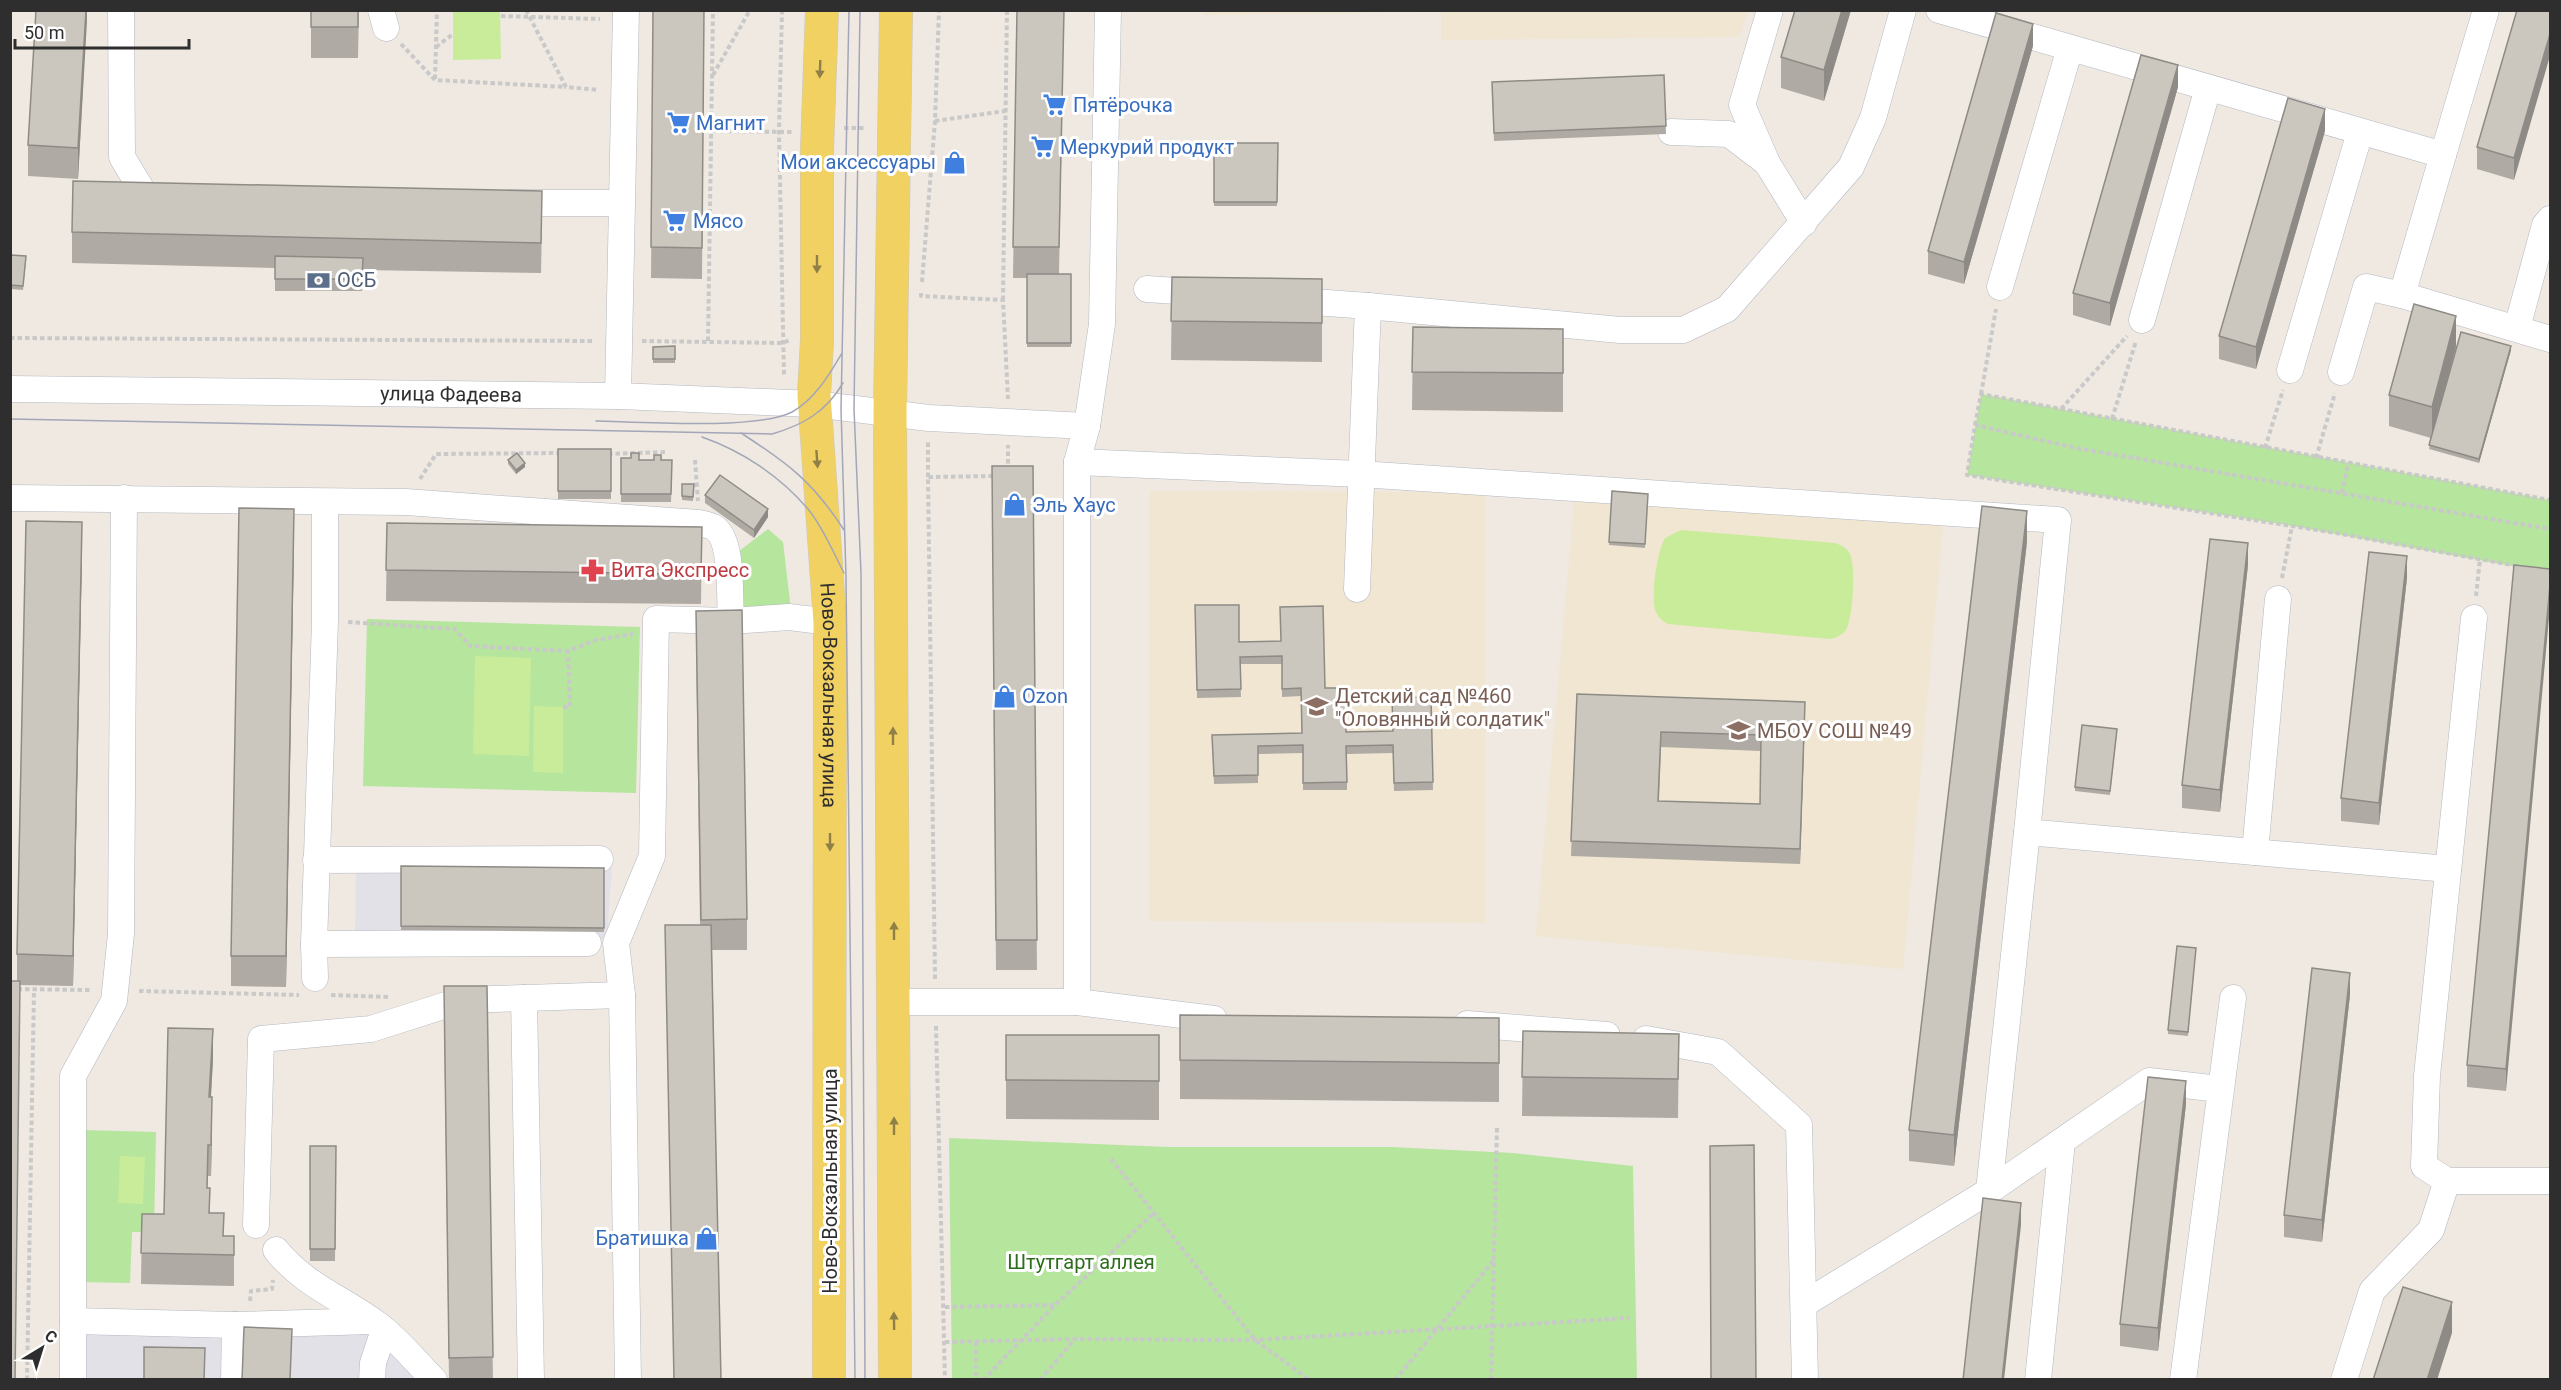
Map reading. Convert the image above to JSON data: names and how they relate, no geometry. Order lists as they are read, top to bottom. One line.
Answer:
{"streets":{"main road":["Ново-Вокзальная улица"],"street":["улица Фадеева"]},"crossings":[["улица Фадеева","Ново-Вокзальная улица"]],"parks":["Штутгарт аллея"],"places":{"supermarket":["Пятёрочка","Магнит","Меркурий продукт","Мясо"],"shop":["Мои аксессуары","Эль Хаус","Ozon","Братишка"],"bank":["ОСБ"],"pharmacy":["Вита Экспресс"],"school or university":["Детский сад №460 \"Оловянный солдатик\"","МБОУ СОШ №49"]},"scale_bar":"50 m","north":"top right"}
